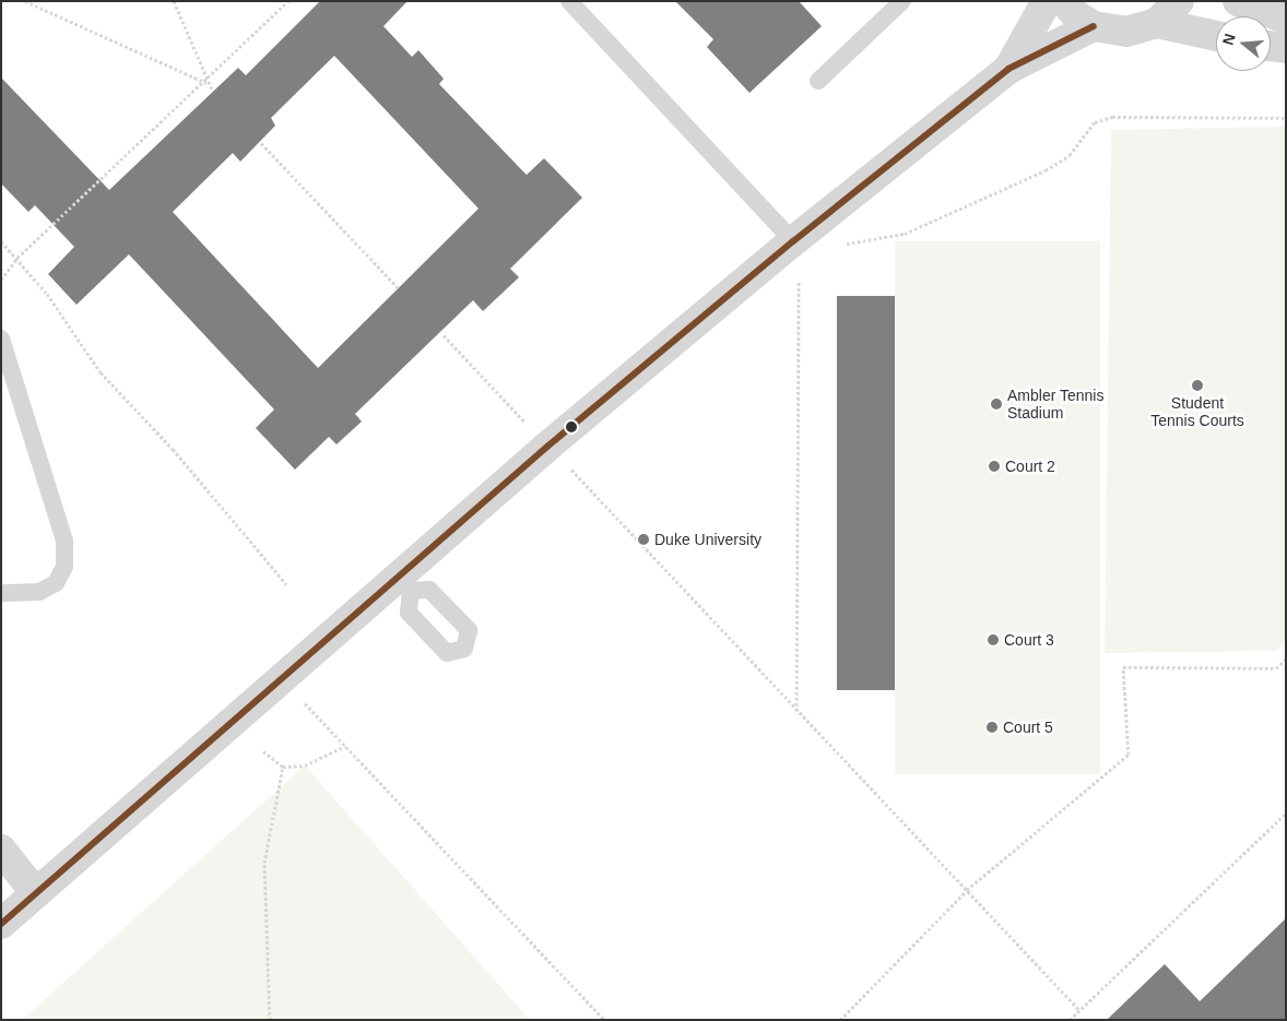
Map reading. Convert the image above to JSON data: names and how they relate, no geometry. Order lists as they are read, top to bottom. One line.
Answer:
{"places":["Student Tennis Courts","Ambler Tennis Stadium","Court 2","Duke University","Court 3","Court 5"],"north":"left"}
